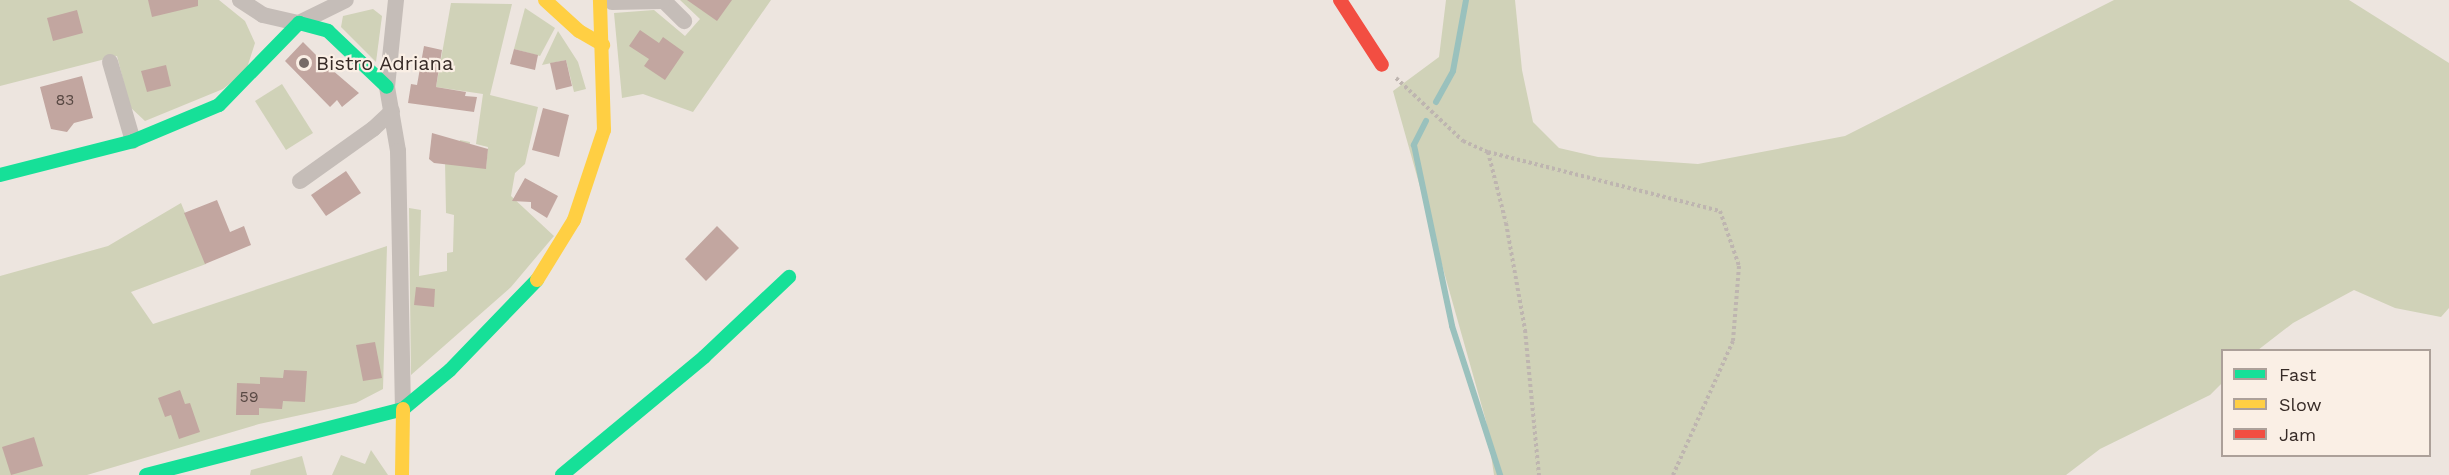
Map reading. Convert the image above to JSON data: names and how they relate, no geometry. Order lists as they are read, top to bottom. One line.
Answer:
{"places":["Bistro Adriana"],"house_numbers":["83","59"],"legend":["Fast","Slow","Jam"]}
